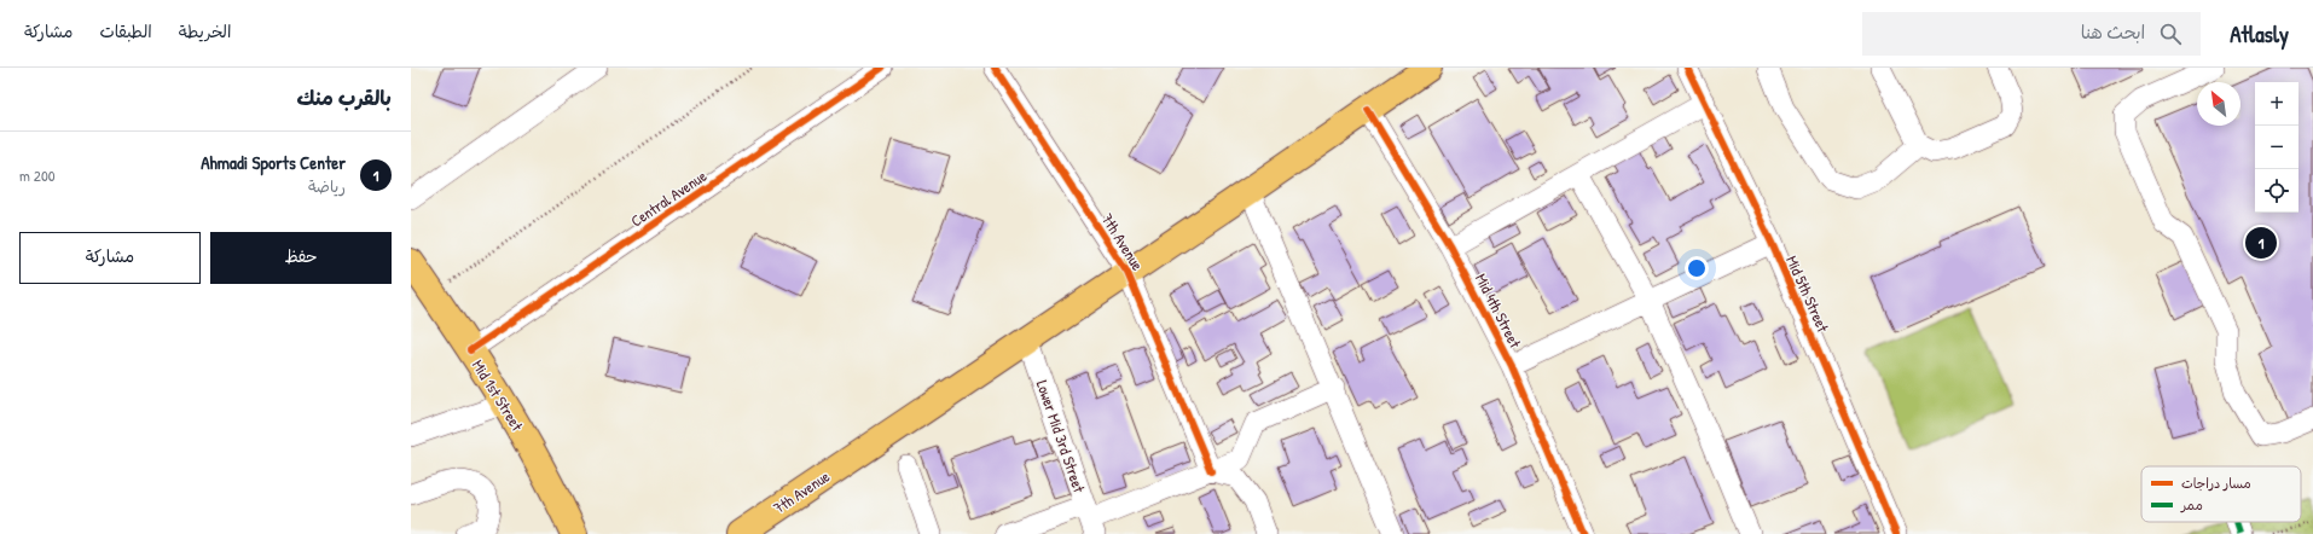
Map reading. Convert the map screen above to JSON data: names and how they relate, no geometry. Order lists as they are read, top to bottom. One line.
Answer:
{"streets":{"main road":["7th Avenue","Mid 1st Street"],"street":["Central Avenue","Mid 5th Street","Mid 4th Street","Lower Mid 3rd Street"]},"crossings":[["Central Avenue","Mid 1st Street"],["7th Avenue","Mid 4th Street"],["7th Avenue","Lower Mid 3rd Street"]],"legend":["مسار دراجات","ممر"],"north":"top left","page":{"header":"Atlasly","search":"ابحث هنا","nav":["الخريطة","الطبقات","مشاركة"],"heading":"بالقرب منك","map_buttons":["+","−"],"list":[{"mark":"1","name":"Ahmadi Sports Center","note":"رياضة","value":"200 m"}],"buttons":["حفظ","مشاركة"],"pins":"1"}}
